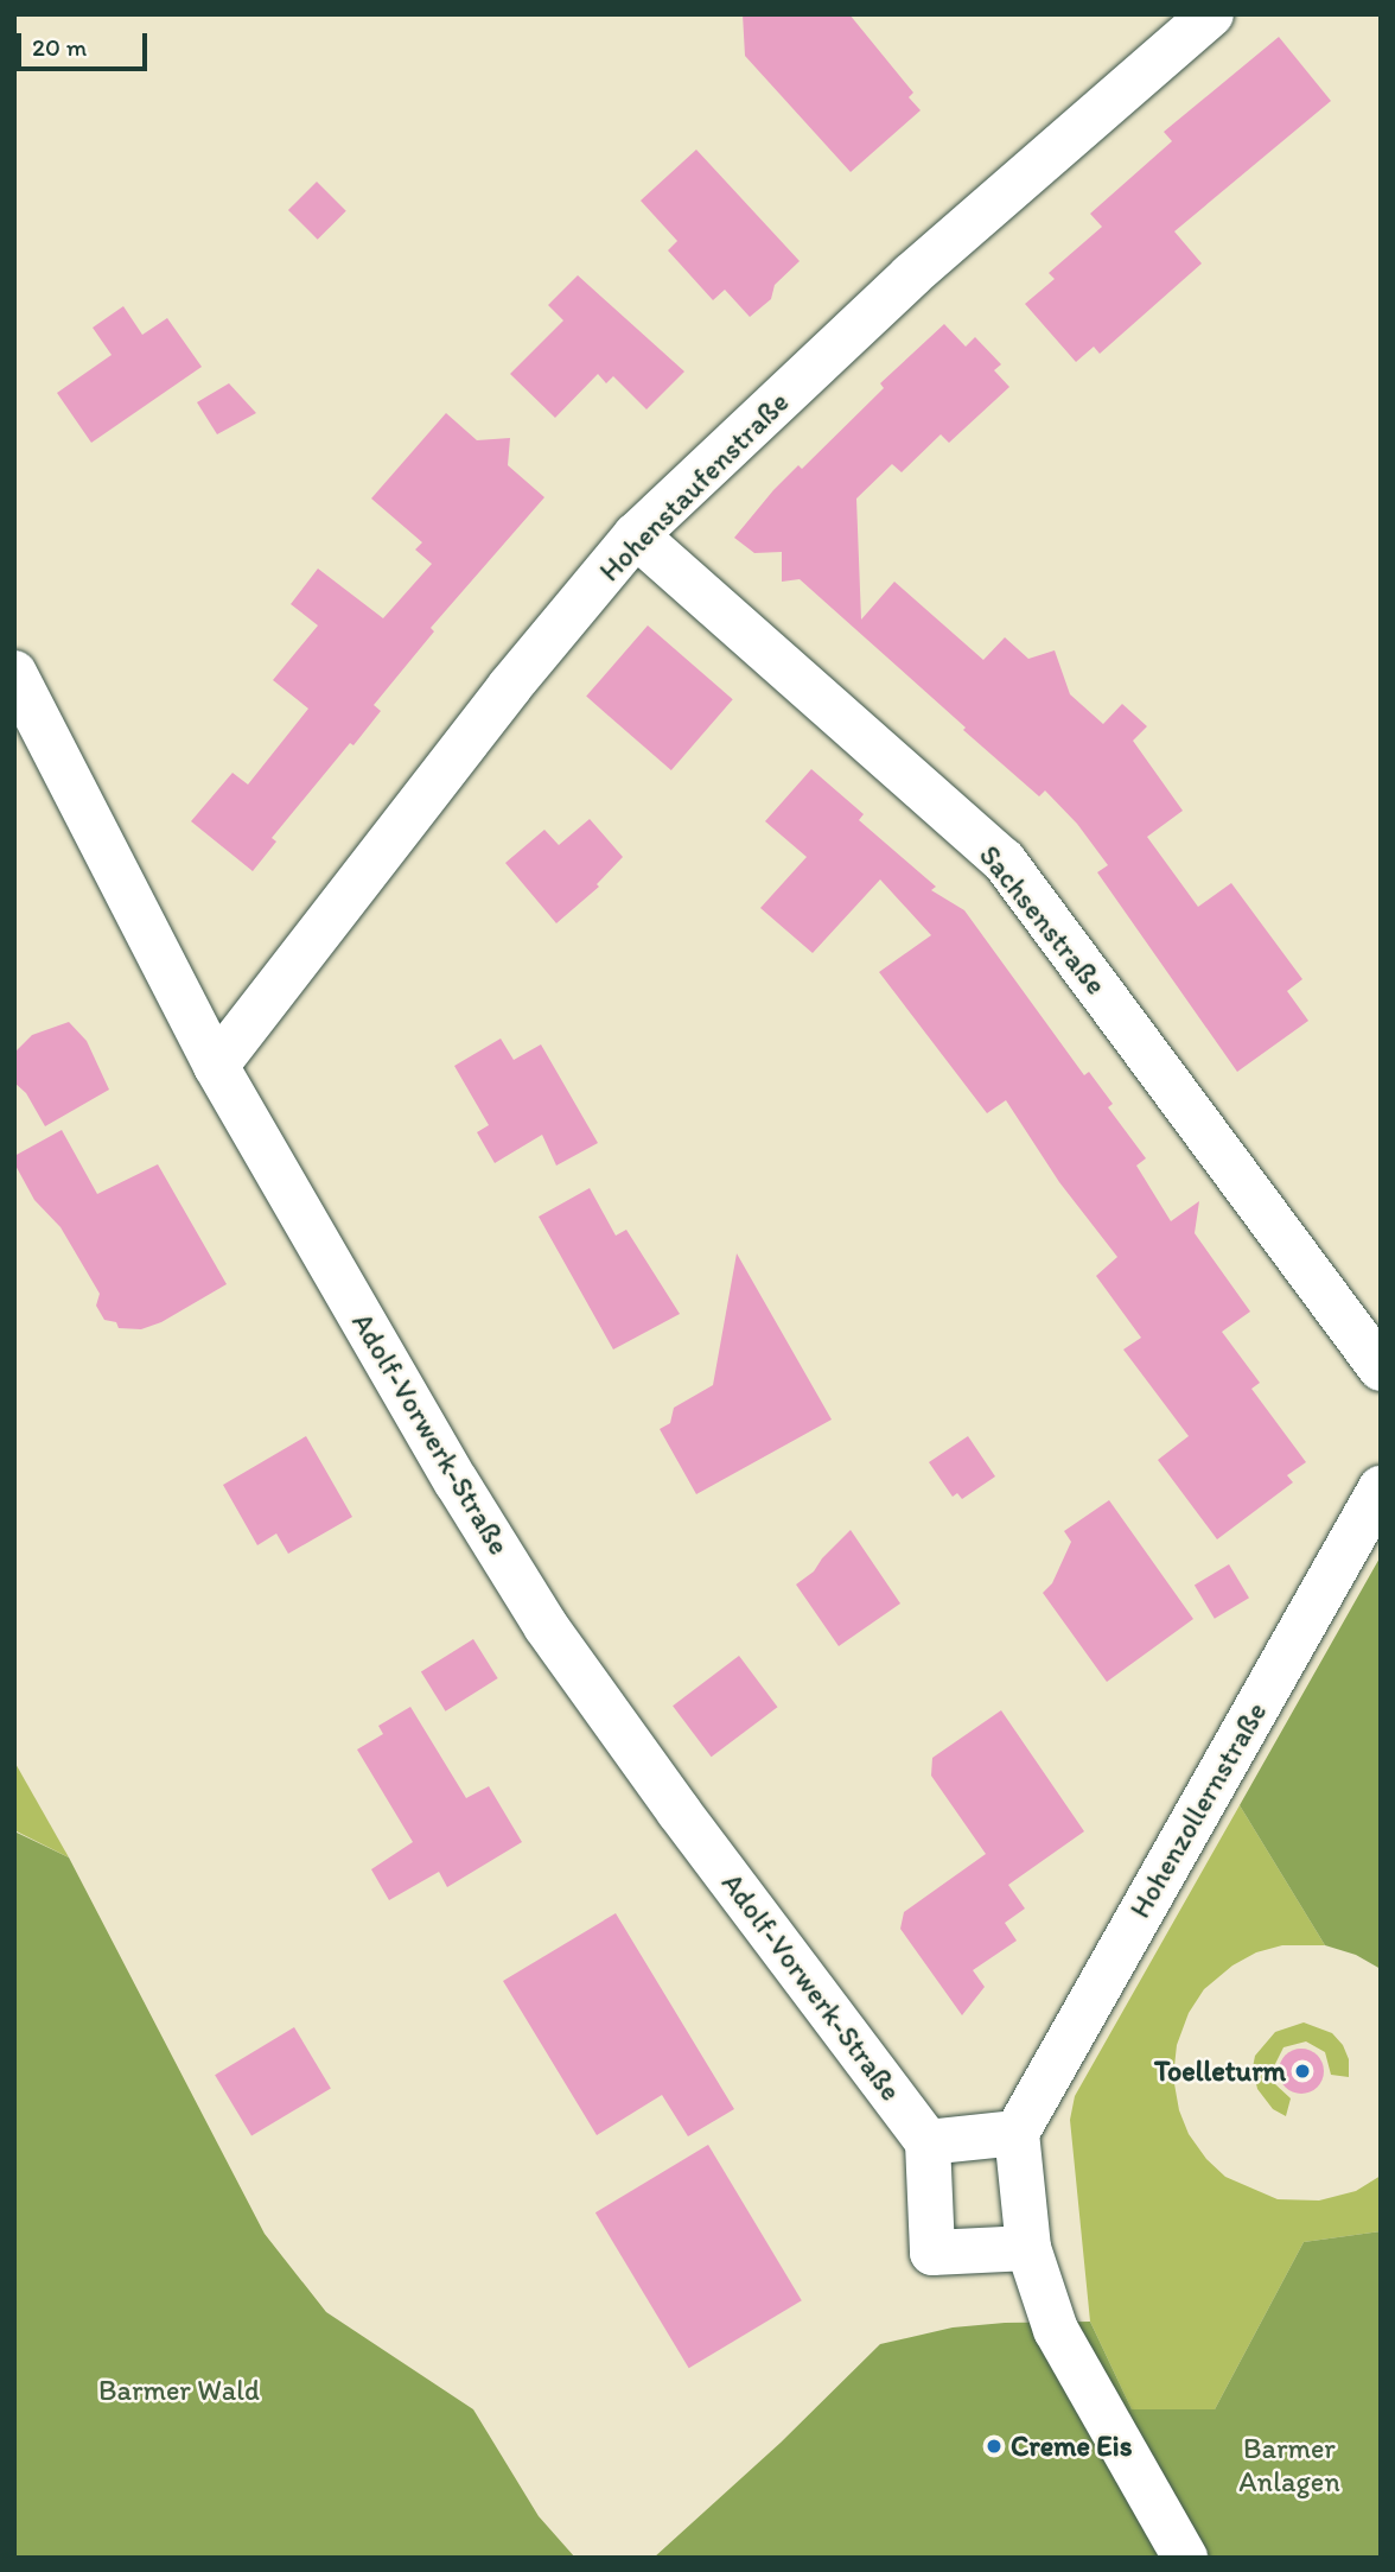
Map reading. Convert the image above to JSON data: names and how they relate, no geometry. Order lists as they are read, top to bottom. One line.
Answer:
{"streets":{"street":["Hohenstaufenstraße","Sachsenstraße","Adolf-Vorwerk-Straße","Hohenzollernstraße"]},"crossings":[["Hohenstaufenstraße","Sachsenstraße"],["Hohenstaufenstraße","Adolf-Vorwerk-Straße"]],"parks":["Barmer Wald","Barmer Anlagen"],"places":["Toelleturm","Creme Eis"],"scale_bar":"20 m"}
